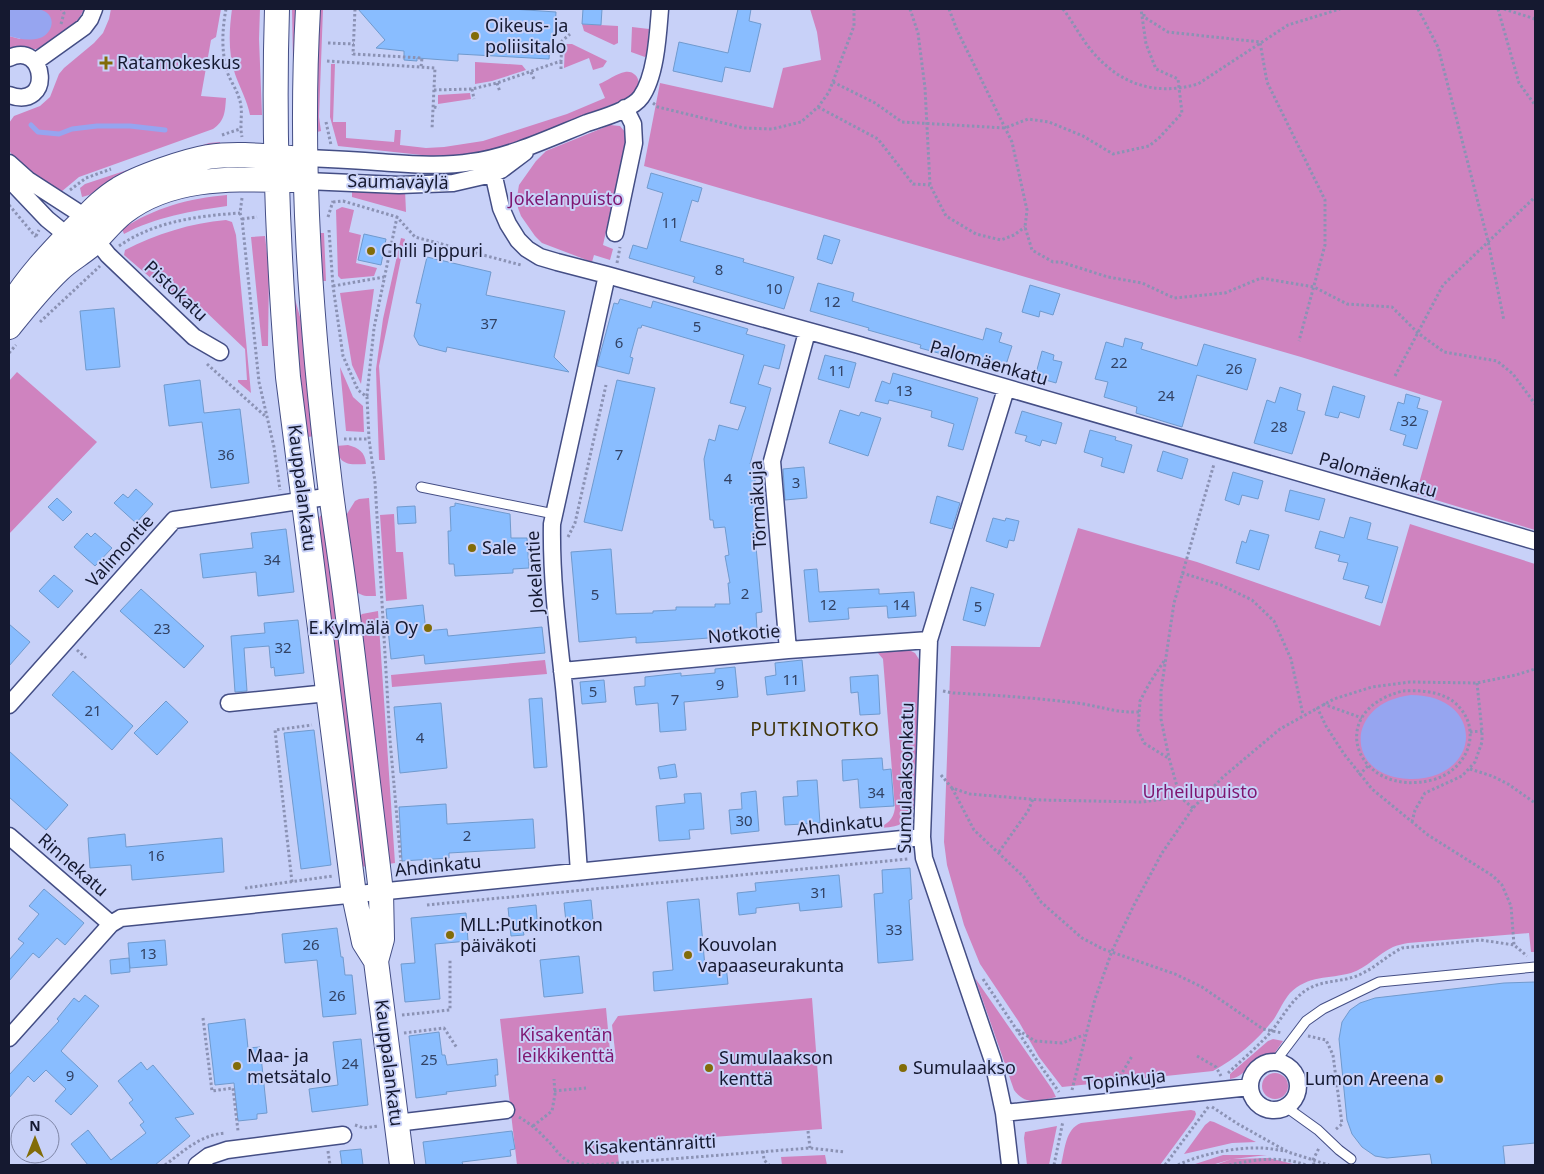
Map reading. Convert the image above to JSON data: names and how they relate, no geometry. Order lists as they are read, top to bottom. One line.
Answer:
{"streets":{"main road":["Saumaväylä","Kauppalankatu"],"street":["Pistokatu","Palomäenkatu","Törmäkuja","Valimontie","Jokelantie","Notkotie","Sumulaaksonkatu","Ahdinkatu","Rinnekatu","Topinkuja"],"path":["Kisakentänraitti"]},"crossings":[["Saumaväylä","Pistokatu"],["Saumaväylä","Palomäenkatu"],["Saumaväylä","Kauppalankatu"],["Palomäenkatu","Törmäkuja"],["Palomäenkatu","Jokelantie"],["Palomäenkatu","Sumulaaksonkatu"],["Kauppalankatu","Valimontie"],["Kauppalankatu","Ahdinkatu"],["Törmäkuja","Notkotie"],["Jokelantie","Notkotie"],["Jokelantie","Ahdinkatu"],["Notkotie","Sumulaaksonkatu"],["Sumulaaksonkatu","Ahdinkatu"],["Sumulaaksonkatu","Topinkuja"],["Ahdinkatu","Rinnekatu"]],"districts":["PUTKINOTKO"],"parks":["Jokelanpuisto","Urheilupuisto","Kisakentän leikkikenttä"],"places":{"other":["Oikeus- ja poliisitalo","Chili Pippuri","Sale","E.Kylmälä Oy","MLL:Putkinotkon päiväkoti","Kouvolan vapaaseurakunta","Maa- ja metsätalo","Sumulaakson kenttä","Sumulaakso","Lumon Areena"],"health":["Ratamokeskus"]},"house_numbers":["11","8","10","12","37","5","6","22","26","11","13","24","32","28","36","7","4","3","34","2","5","12","14","5","23","32","11","9","5","7","21","4","34","30","2","16","31","33","26","13","26","25","24","9"],"north":"top"}
